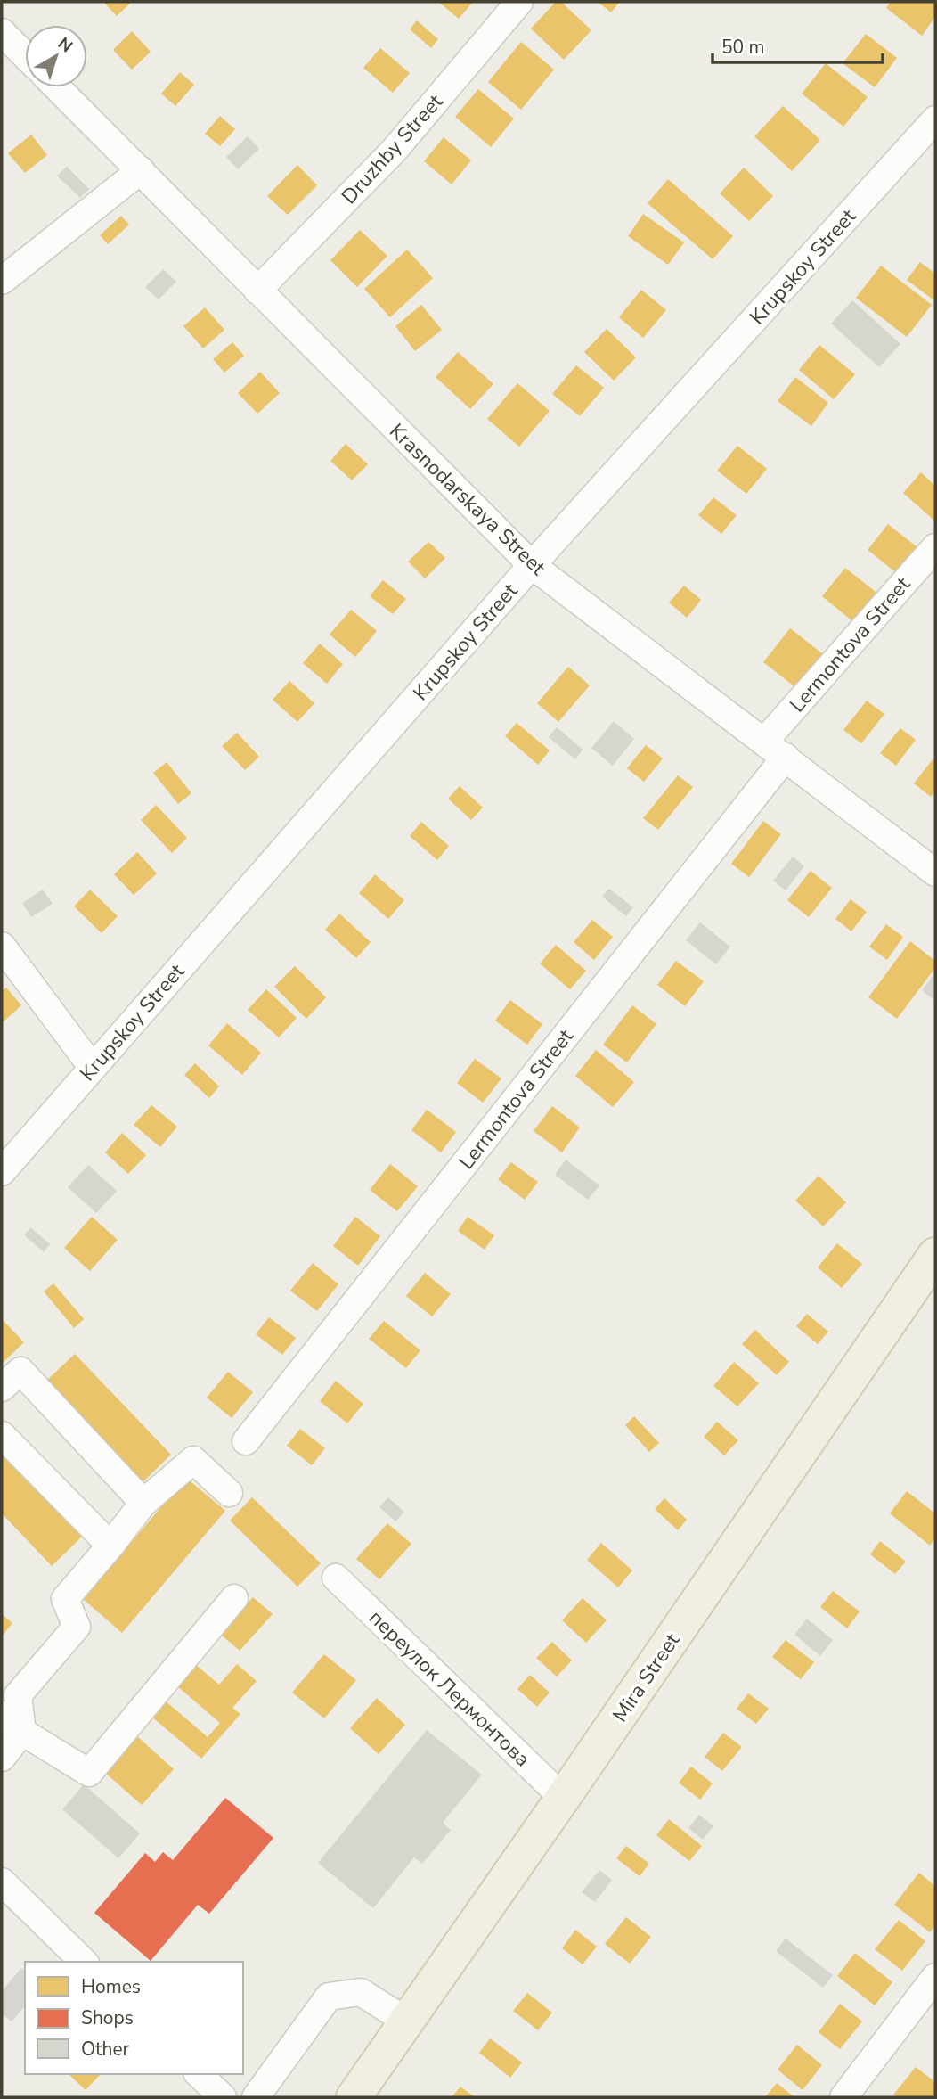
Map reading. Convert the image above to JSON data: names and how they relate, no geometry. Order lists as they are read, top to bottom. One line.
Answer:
{"streets":{"main road":["Mira Street"],"street":["Druzhby Street","Krupskoy Street","Krasnodarskaya Street","Lermontova Street","переулок Лермонтова"]},"crossings":[["Druzhby Street","Krasnodarskaya Street"],["Krupskoy Street","Krasnodarskaya Street"],["Krasnodarskaya Street","Lermontova Street"],["Mira Street","переулок Лермонтова"]],"legend":["Homes","Shops","Other"],"scale_bar":"50 m","north":"top right"}
